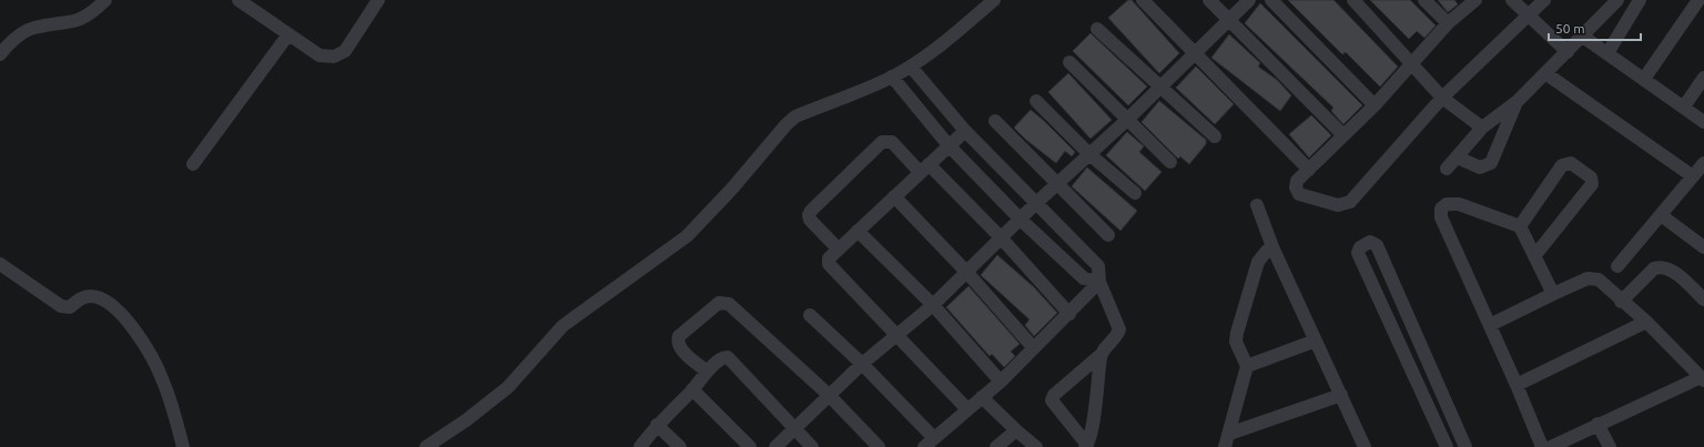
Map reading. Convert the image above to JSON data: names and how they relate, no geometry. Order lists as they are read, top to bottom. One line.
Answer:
{"scale_bar":"50 m"}
